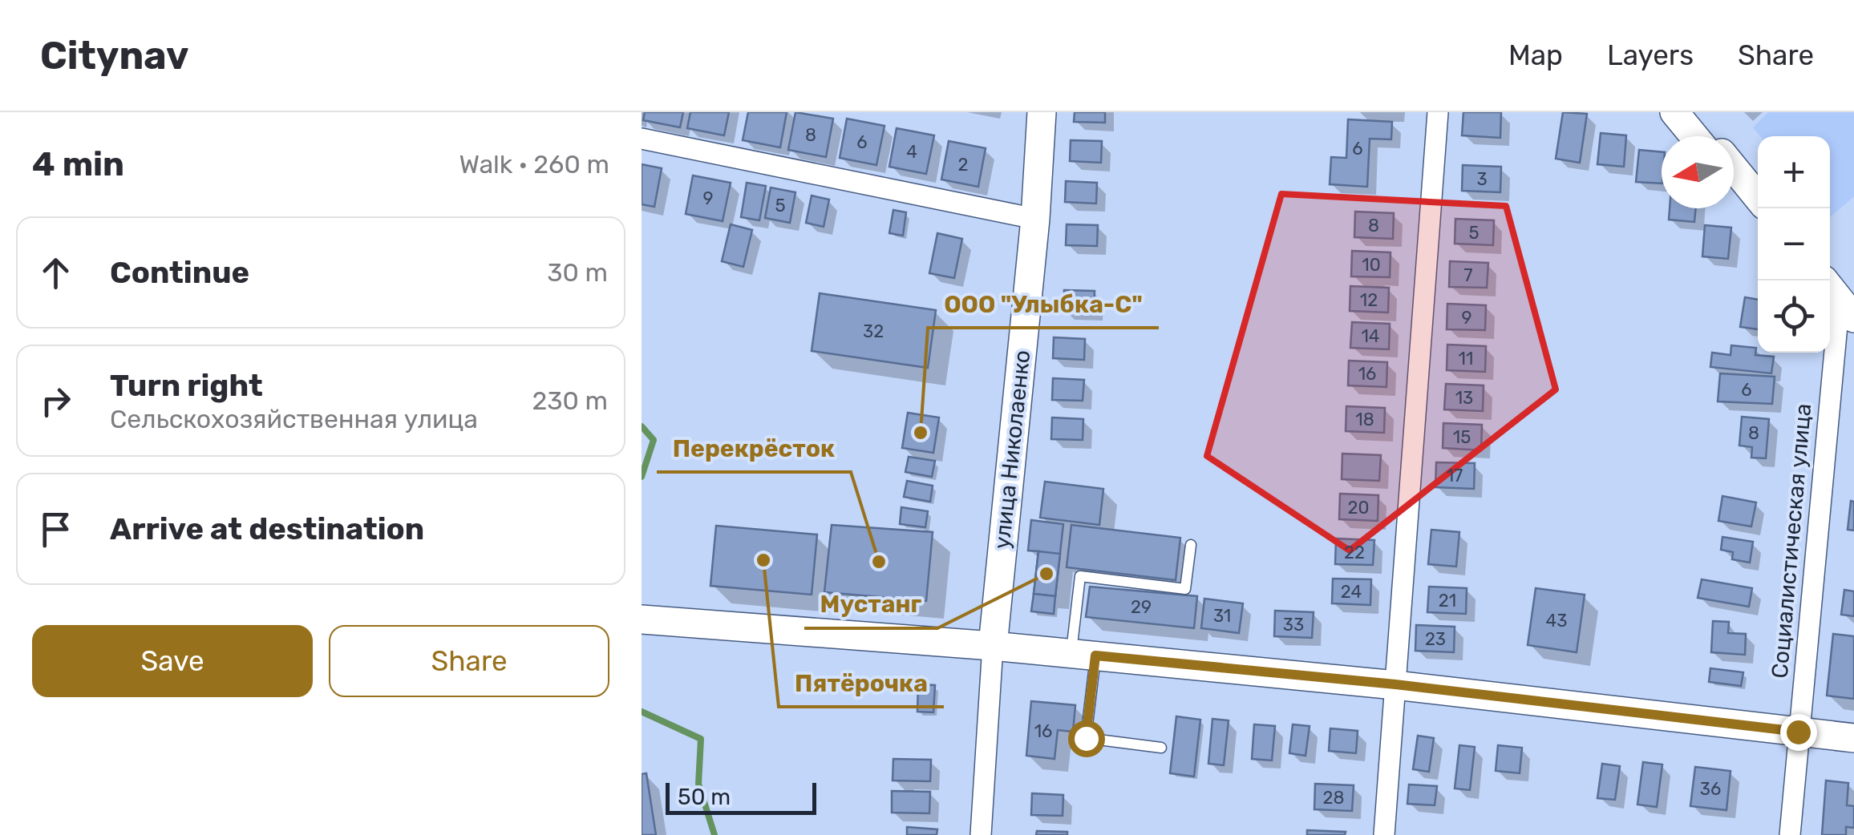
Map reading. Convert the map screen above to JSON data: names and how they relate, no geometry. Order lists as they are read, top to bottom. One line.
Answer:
{"streets":{"main road":["улица Николаенко"],"street":["Социалистическая улица"]},"places":["ООО \"Улыбка-С\"","Пятёрочка","Перекрёсток","Мустанг"],"house_numbers":["8","6","6","4","2","3","9","5","8","5","10","7","12","9","32","14","11","16","6","13","18","8","15","17","20","22","24","21","29","31","43","33","23","16","36","28"],"scale_bar":"50 m","north":"left","page":{"header":"Citynav","nav":["Map","Layers","Share"],"heading":["4 min","Walk · 260 m"],"map_buttons":["+","−"],"list":[["Continue","30 m"],["Turn right","Сельскохозяйственная улица","230 m"],"Arrive at destination"],"buttons":["Save","Share"],"scale":"50 m"}}
